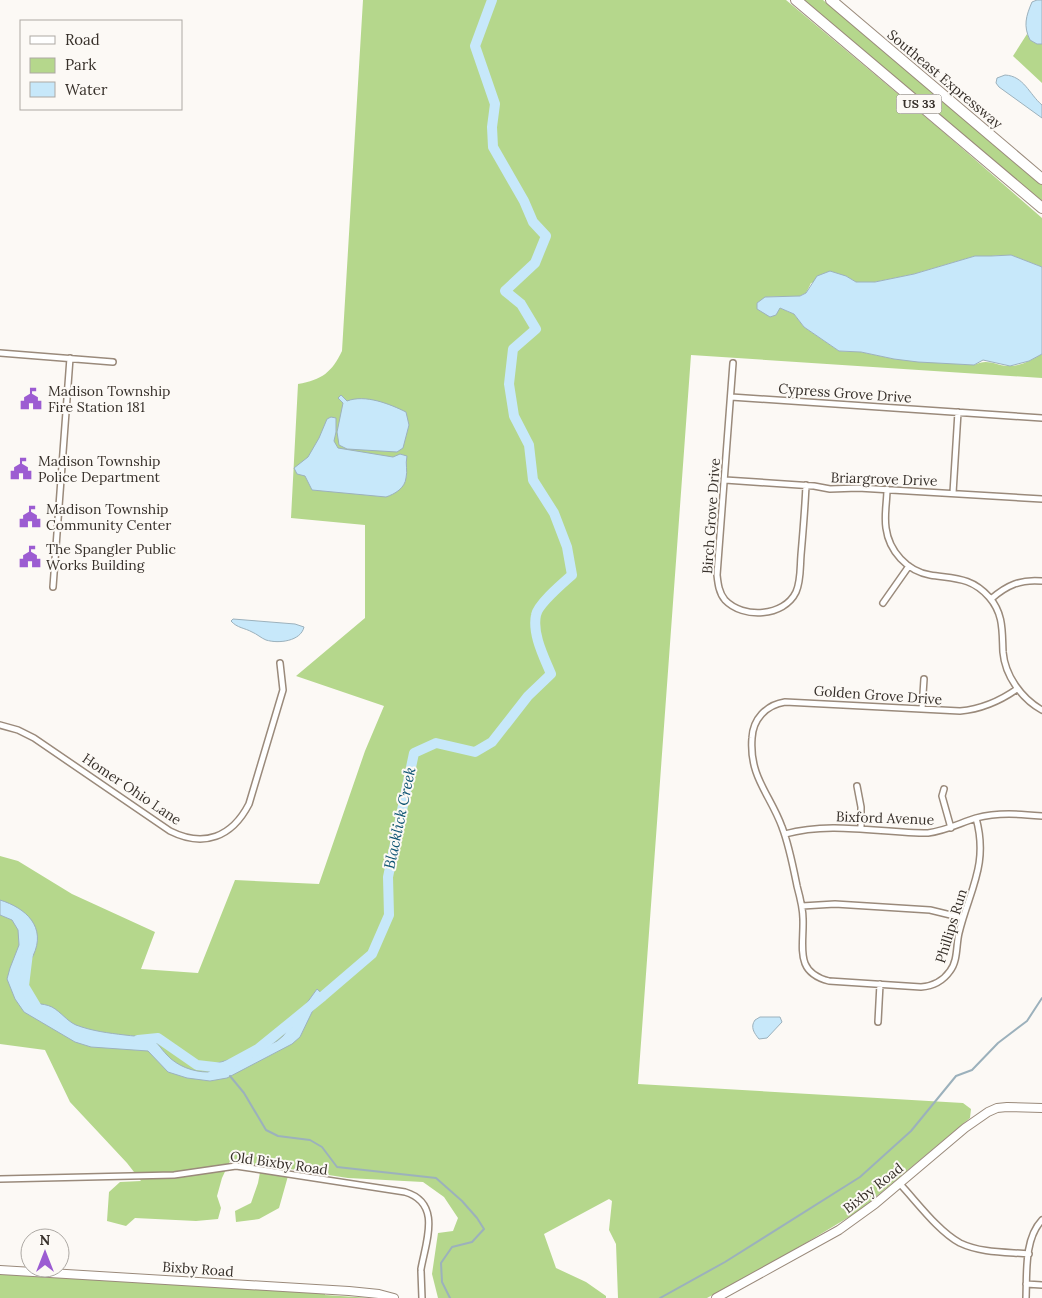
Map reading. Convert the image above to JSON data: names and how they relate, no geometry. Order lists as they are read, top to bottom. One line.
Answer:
{"streets":{"highway":["Southeast Expressway","US 33"],"street":["Cypress Grove Drive","Briargrove Drive","Birch Grove Drive","Golden Grove Drive","Homer Ohio Lane","Bixford Avenue","Phillips Run","Old Bixby Road","Bixby Road"]},"crossings":[["Cypress Grove Drive","Birch Grove Drive"],["Briargrove Drive","Birch Grove Drive"],["Golden Grove Drive","Bixford Avenue"],["Bixford Avenue","Phillips Run"]],"water":["Blacklick Creek"],"places":{"public building":["Madison Township Fire Station 181","Madison Township Police Department","Madison Township Community Center","The Spangler Public Works Building"]},"legend":["Road","Park","Water"],"north":"top"}
